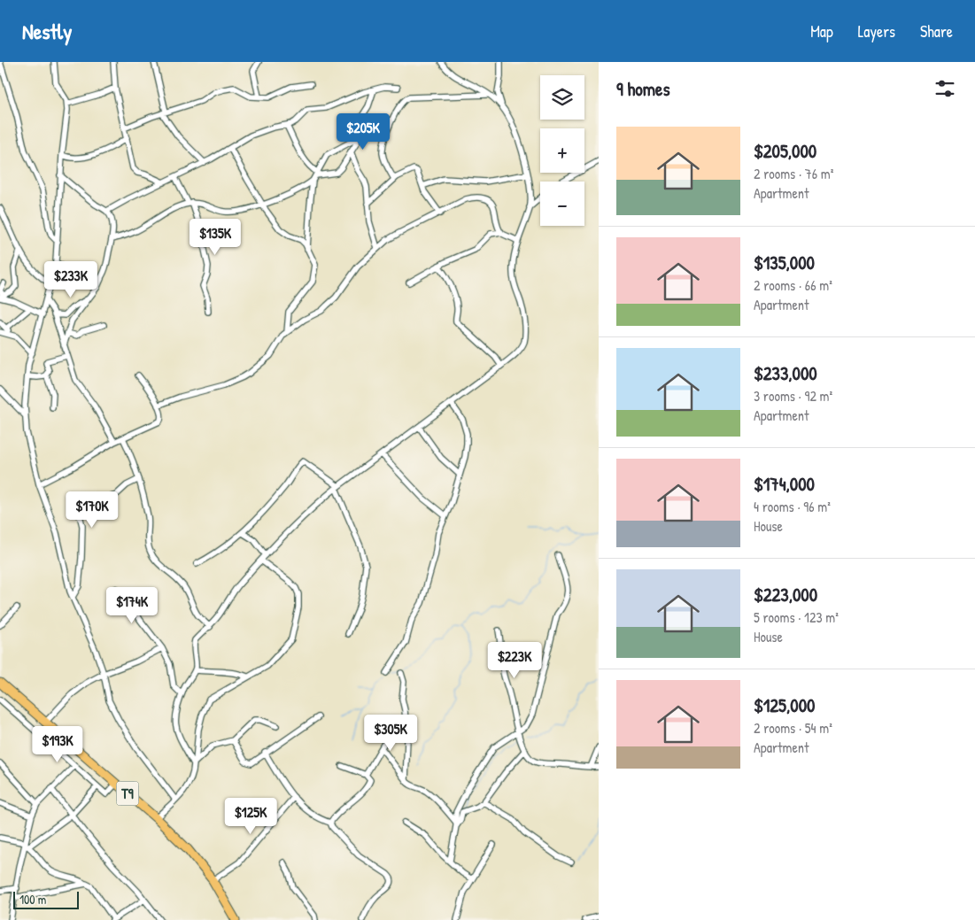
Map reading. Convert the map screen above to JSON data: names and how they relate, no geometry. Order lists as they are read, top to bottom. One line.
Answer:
{"streets":{"highway":["T9"]},"scale_bar":"100 m","page":{"header":"Nestly","nav":["Map","Layers","Share"],"heading":"9 homes","map_buttons":["+","−"],"price":["$205K","$135K","$233K","$170K","$174K","$223K","$305K","$193K","$125K"],"list":[{"name":"$205,000","note":"2 rooms · 76 m² · Apartment"},{"name":"$135,000","note":"2 rooms · 66 m² · Apartment"},{"name":"$233,000","note":"3 rooms · 92 m² · Apartment"},{"name":"$174,000","note":"4 rooms · 96 m² · House"},{"name":"$223,000","note":"5 rooms · 123 m² · House"},{"name":"$125,000","note":"2 rooms · 54 m² · Apartment"}],"scale":"100 m"}}
